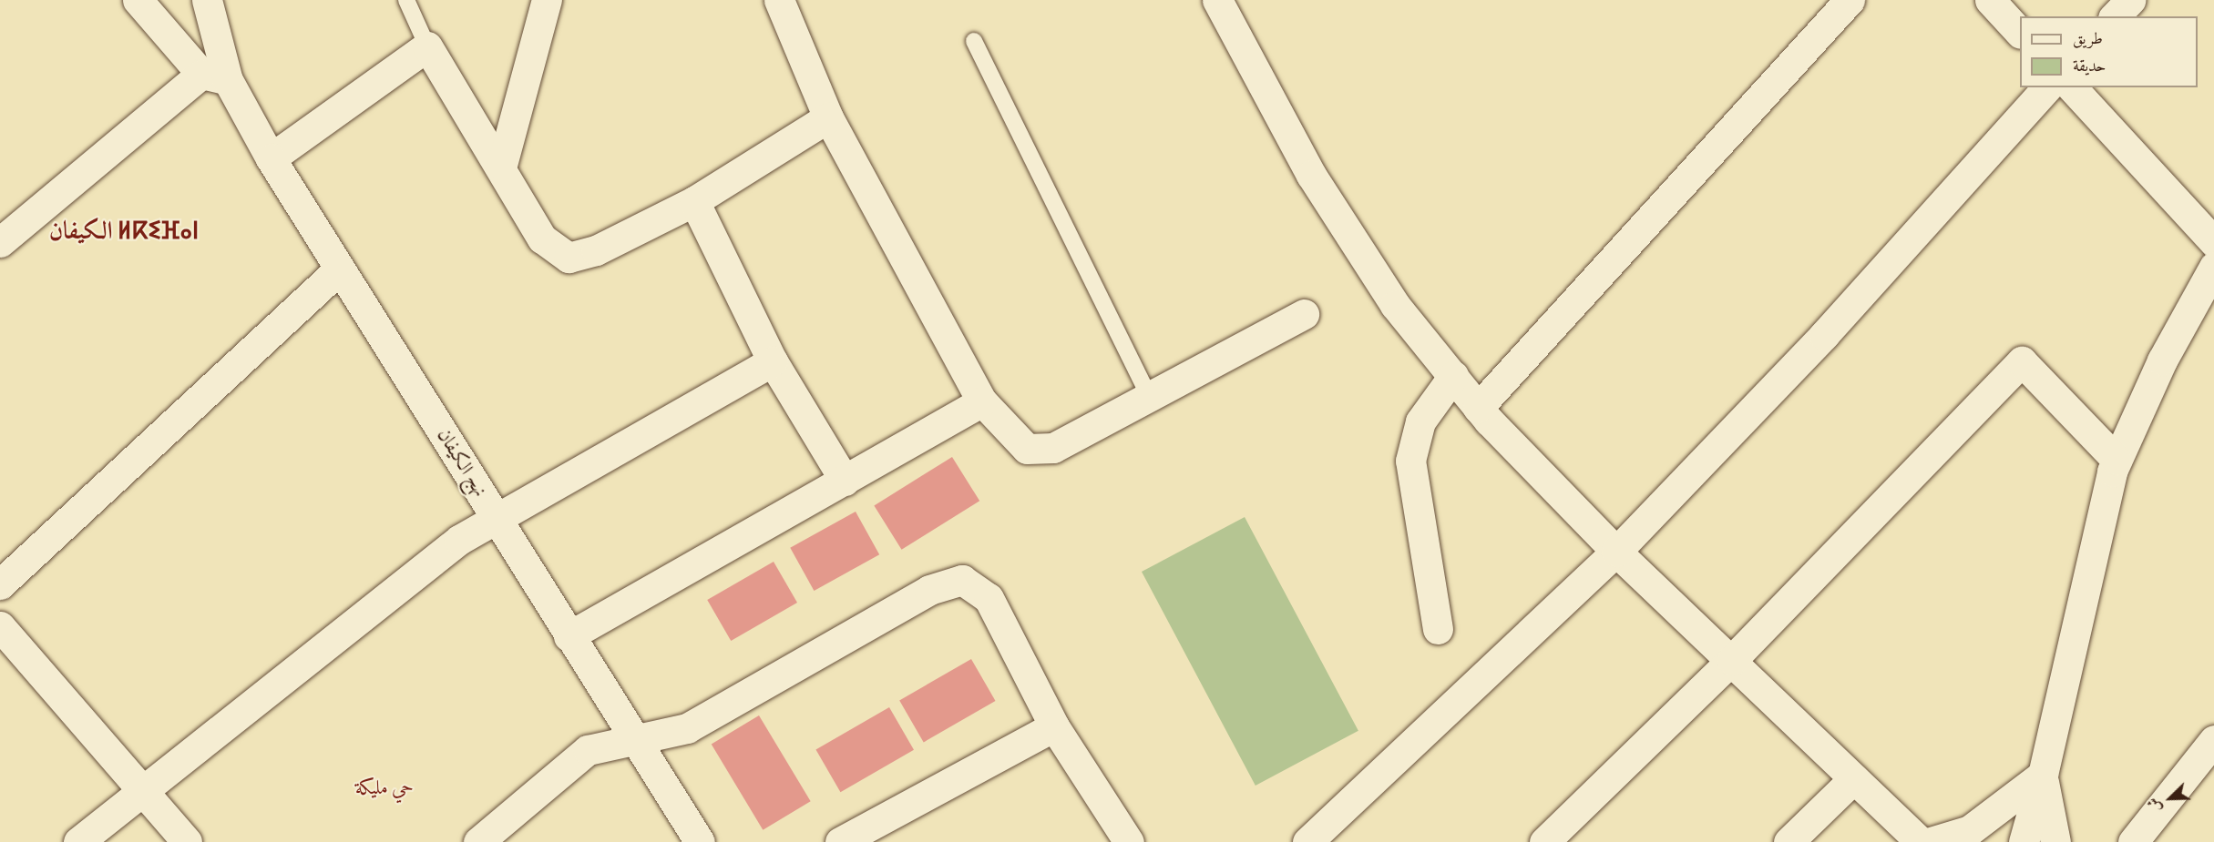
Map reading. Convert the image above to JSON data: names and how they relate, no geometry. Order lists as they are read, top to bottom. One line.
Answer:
{"streets":{"street":["نهج الكيفان"]},"districts":["الكيفان ⵍⴽⵉⴼⴰⵏ","حي مليكة"],"legend":["طريق","حديقة"],"north":"bottom left"}
